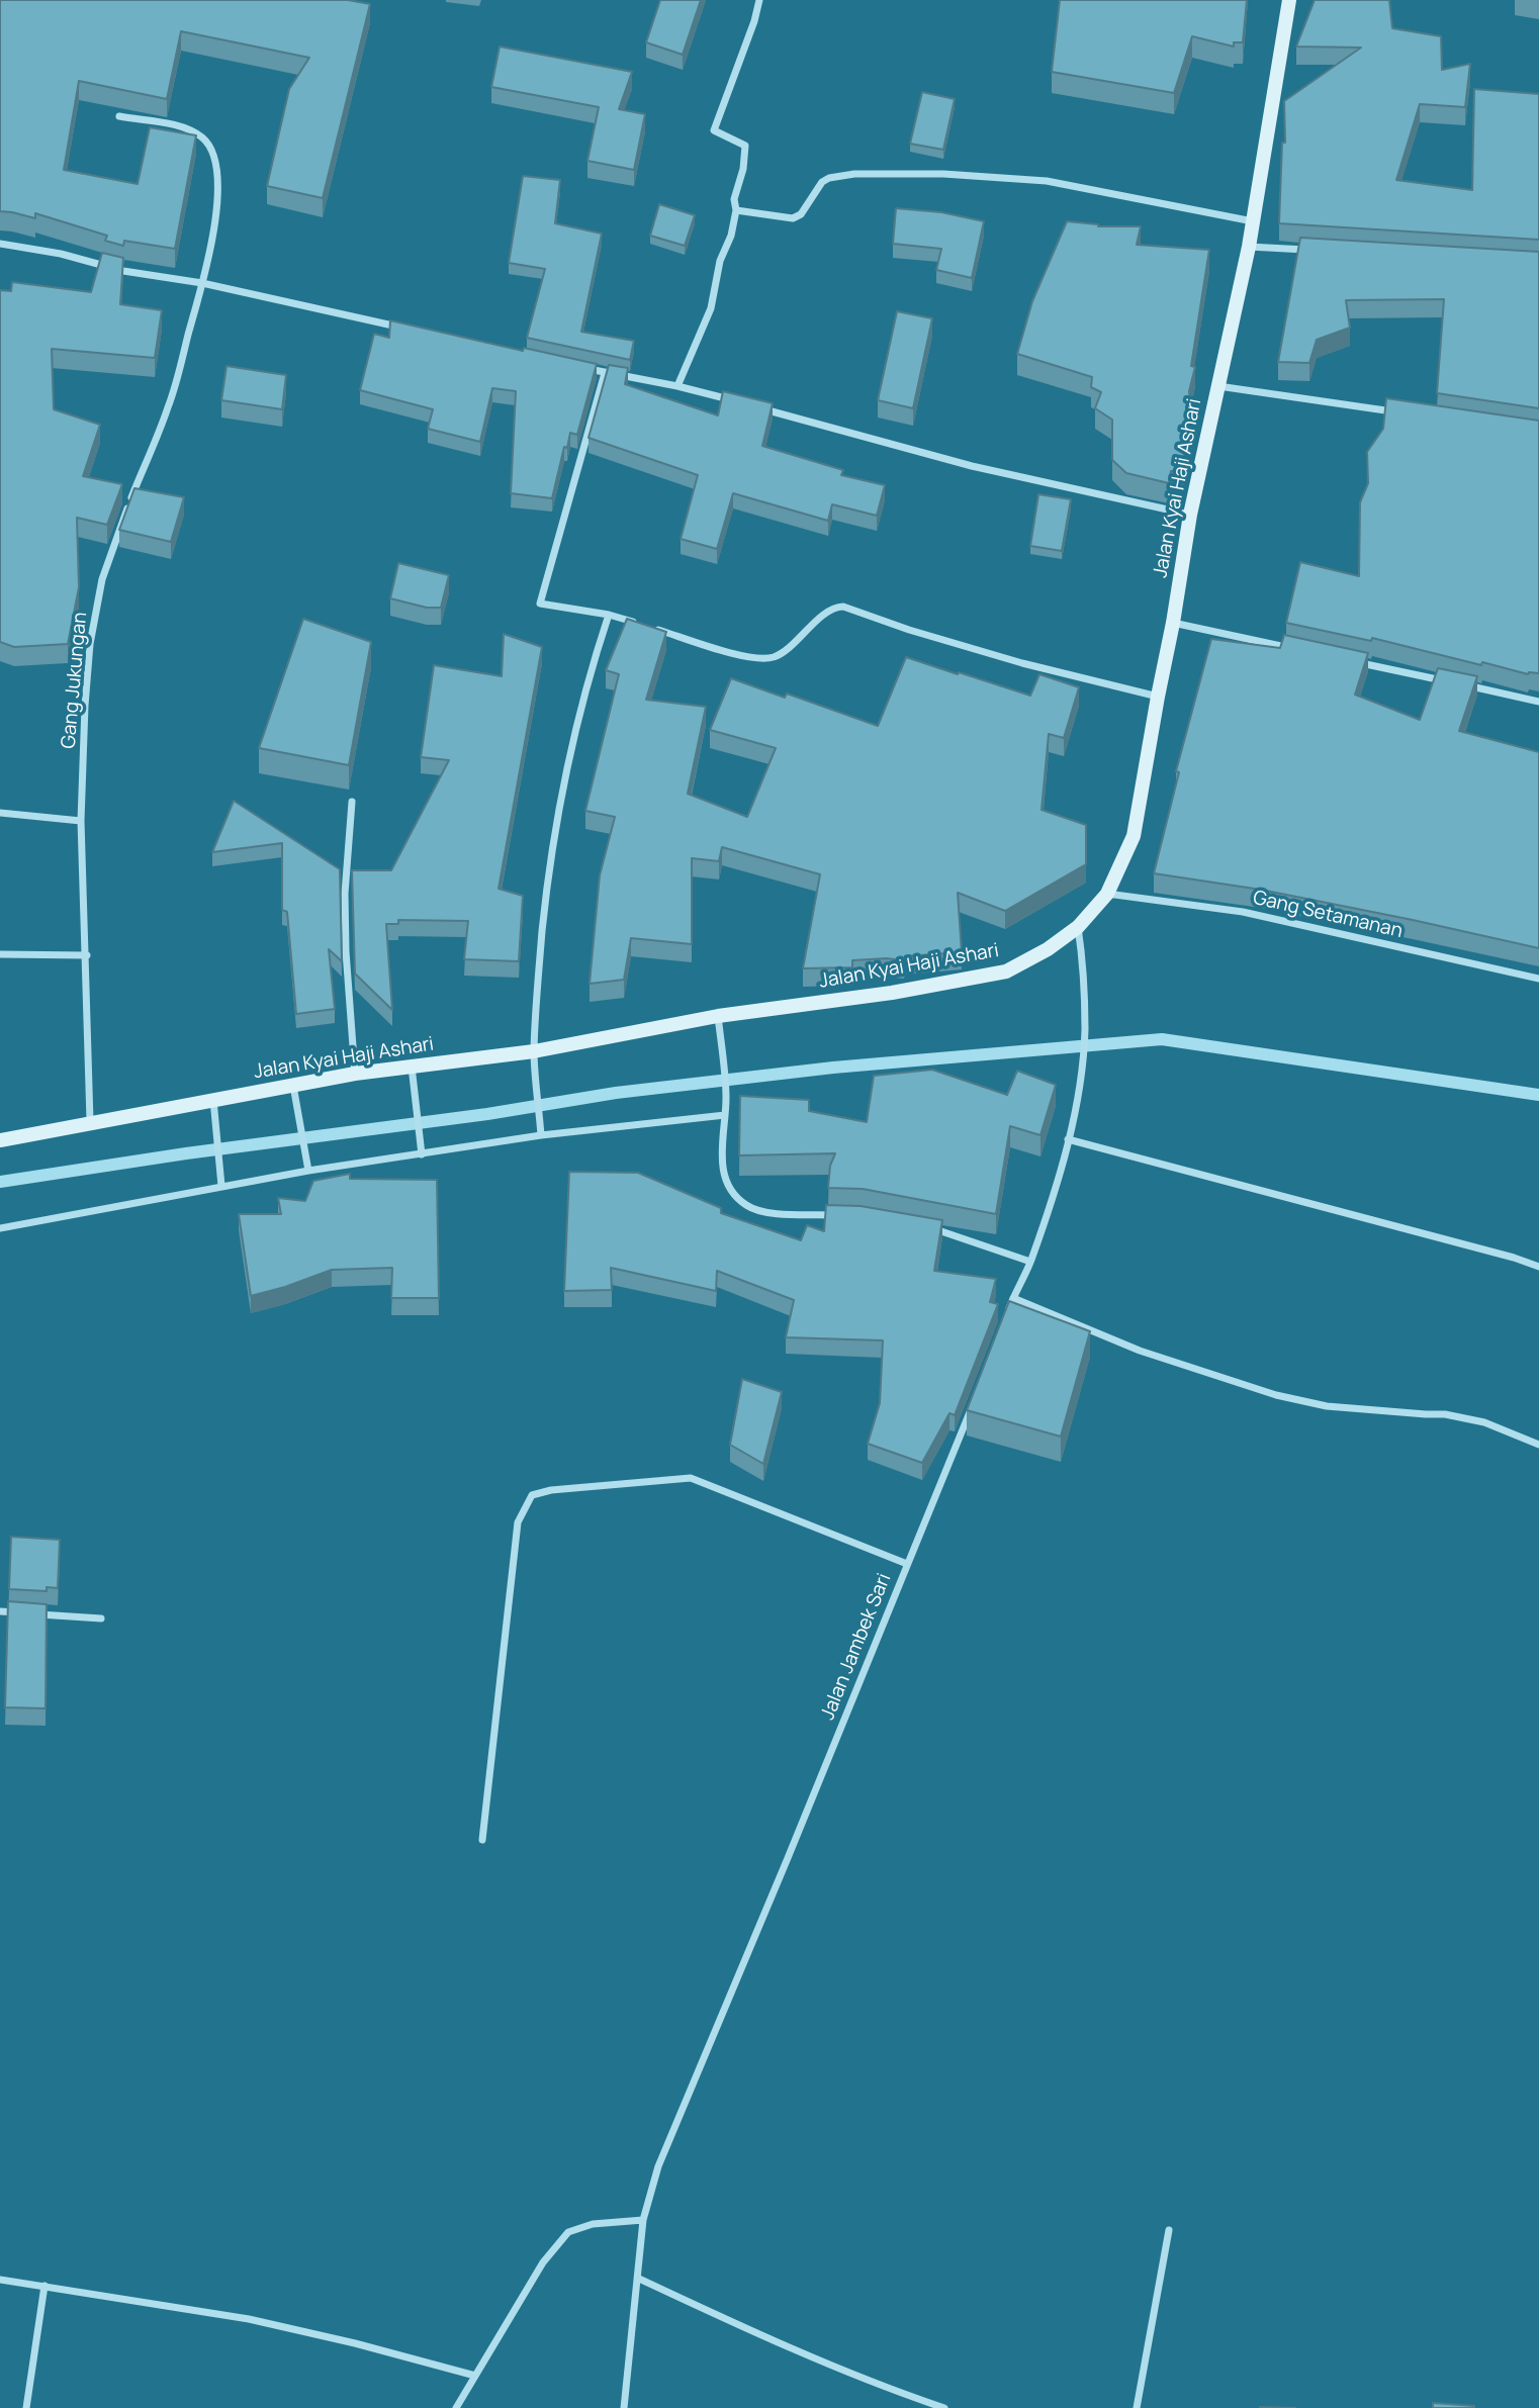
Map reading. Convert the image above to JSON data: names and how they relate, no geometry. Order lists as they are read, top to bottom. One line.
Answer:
{"streets":{"main road":["Jalan Kyai Haji Ashari"],"street":["Gang Jukungan","Gang Setamanan","Jalan Jambek Sari"]},"crossings":[["Jalan Kyai Haji Ashari","Gang Jukungan"],["Jalan Kyai Haji Ashari","Gang Setamanan"]]}
